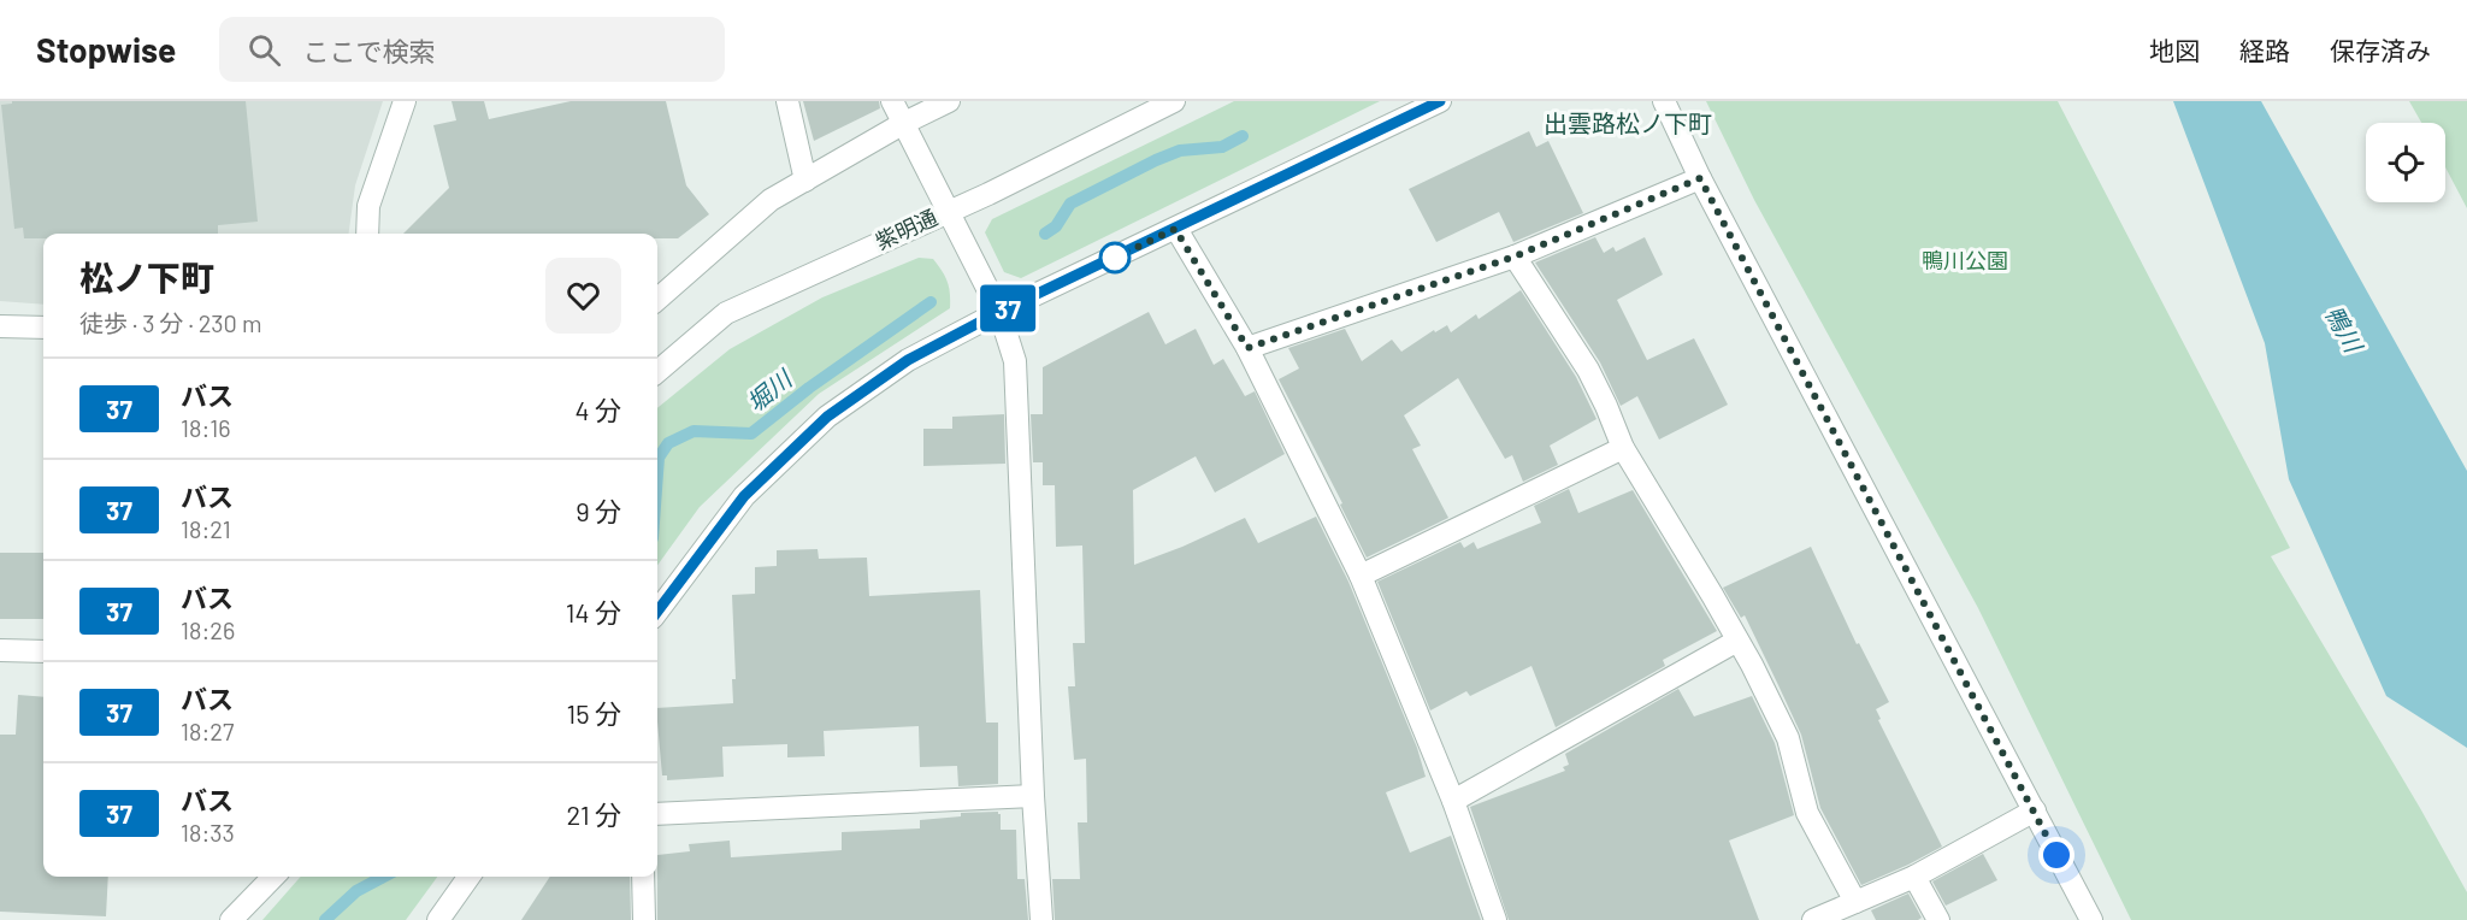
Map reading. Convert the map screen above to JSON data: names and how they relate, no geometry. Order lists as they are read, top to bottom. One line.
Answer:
{"streets":{"street":["紫明通"]},"districts":["出雲路松ノ下町"],"water":["鴨川","堀川"],"parks":["鴨川公園"],"lines":["bus line 37"],"page":{"header":"Stopwise","search":"ここで検索","nav":["地図","経路","保存済み"],"on_map":"37","heading":["松ノ下町","徒歩 · 3 分 · 230 m"],"list":[{"mark":"37","name":"バス","note":"18:16","value":"4 分"},{"mark":"37","name":"バス","note":"18:21","value":"9 分"},{"mark":"37","name":"バス","note":"18:26","value":"14 分"},{"mark":"37","name":"バス","note":"18:27","value":"15 分"},{"mark":"37","name":"バス","note":"18:33","value":"21 分"}]}}
